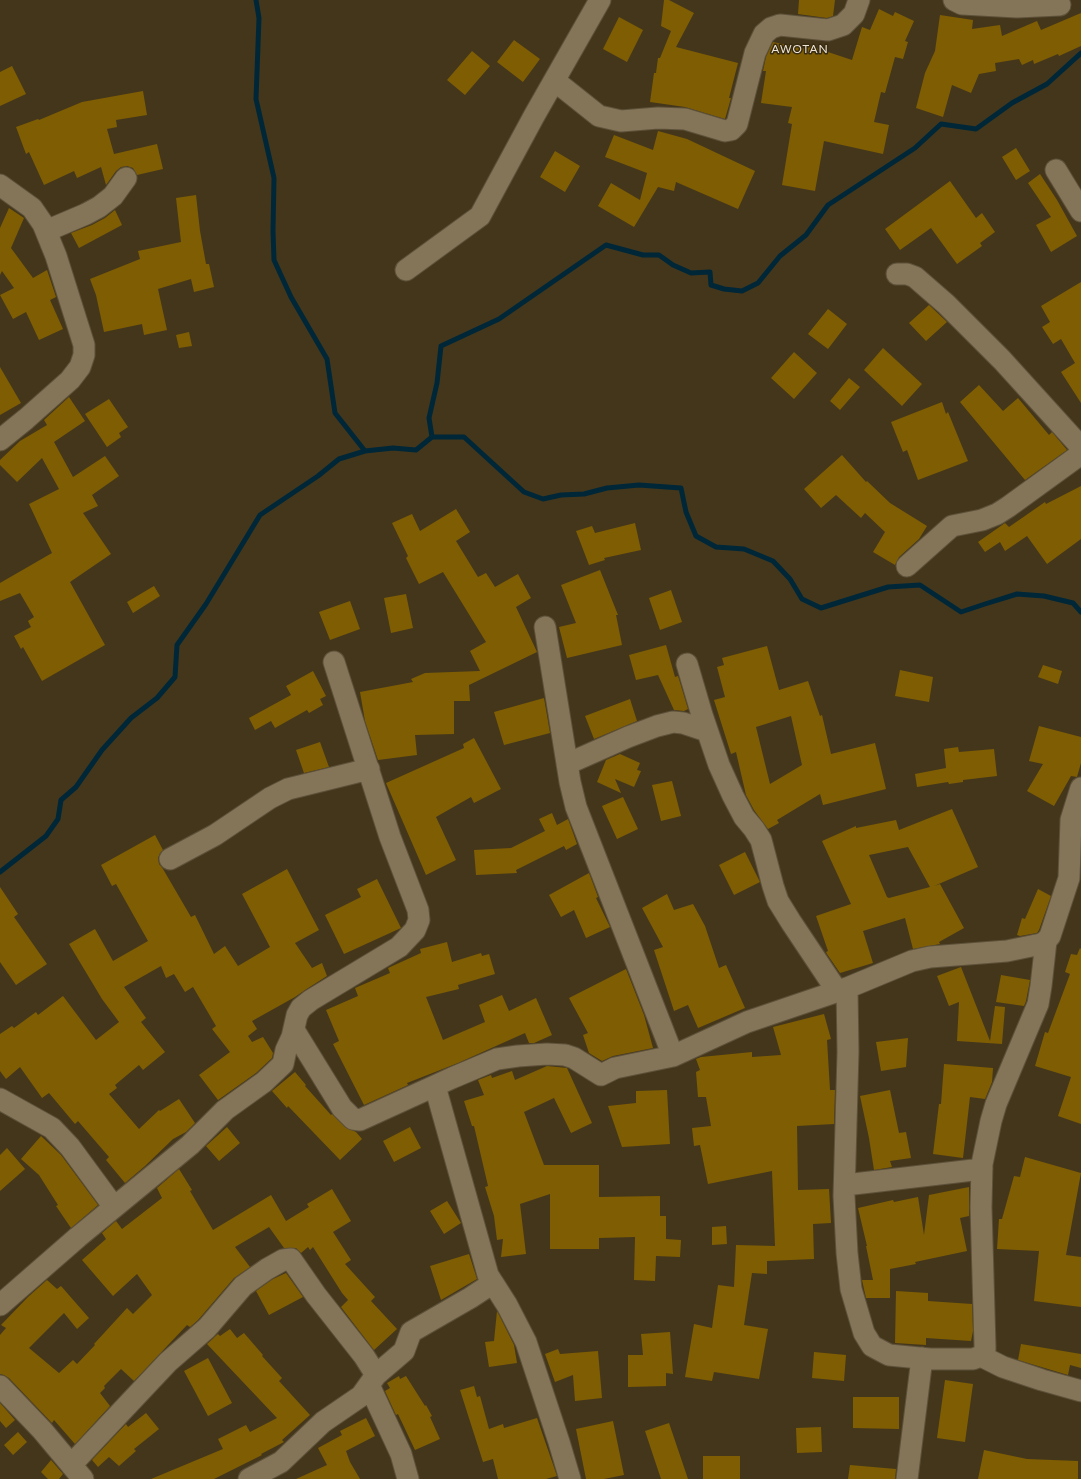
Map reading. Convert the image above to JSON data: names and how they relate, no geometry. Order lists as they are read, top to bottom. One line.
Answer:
{"districts":["AWOTAN"]}
